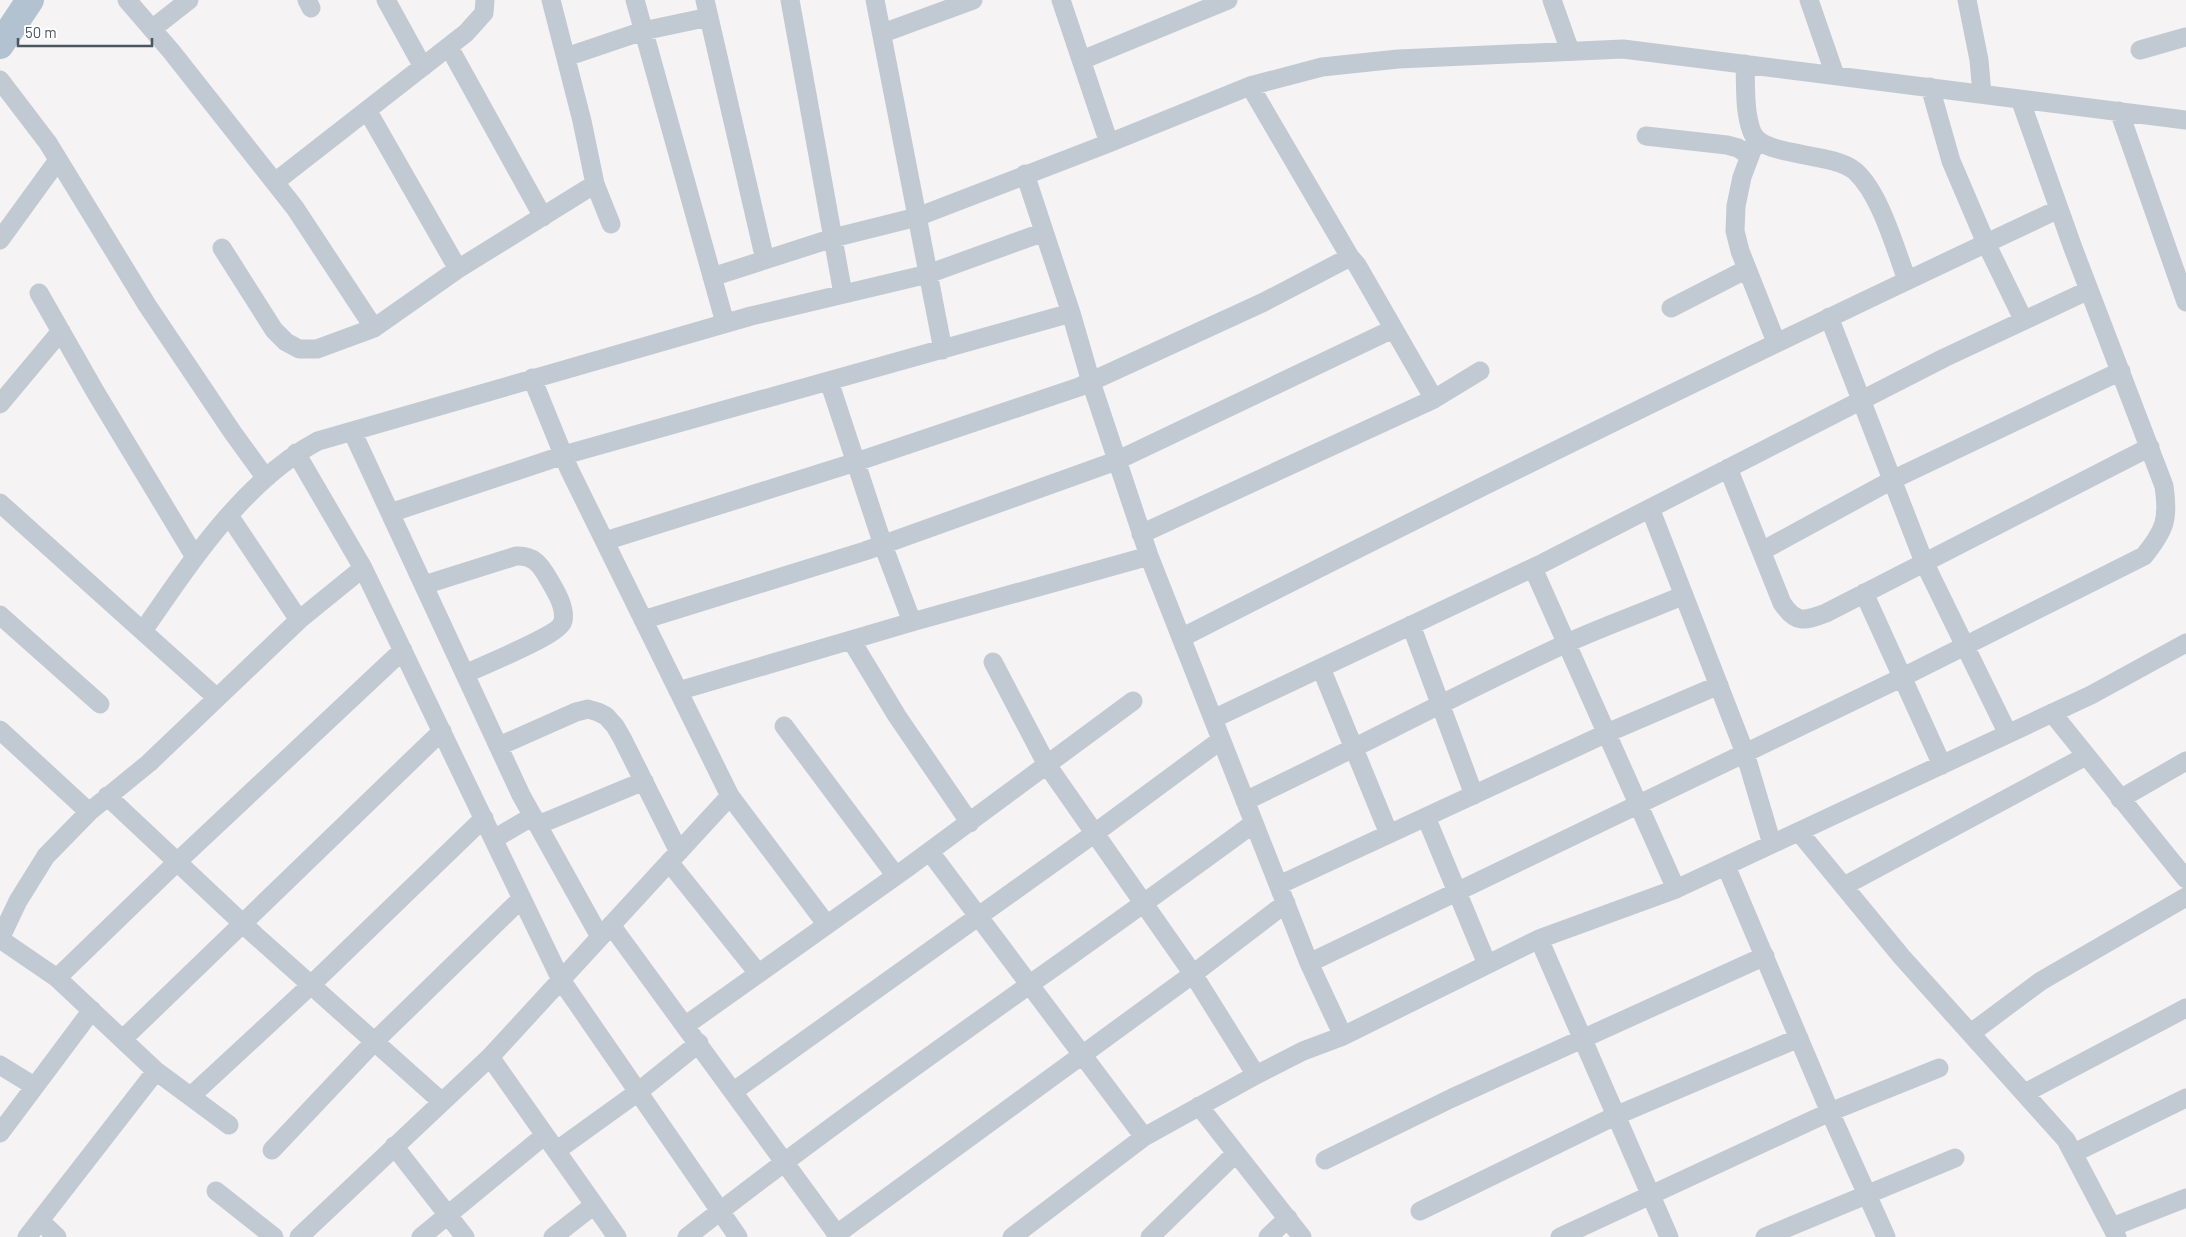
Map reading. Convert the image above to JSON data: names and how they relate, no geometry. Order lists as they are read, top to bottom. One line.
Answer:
{"scale_bar":"50 m"}
